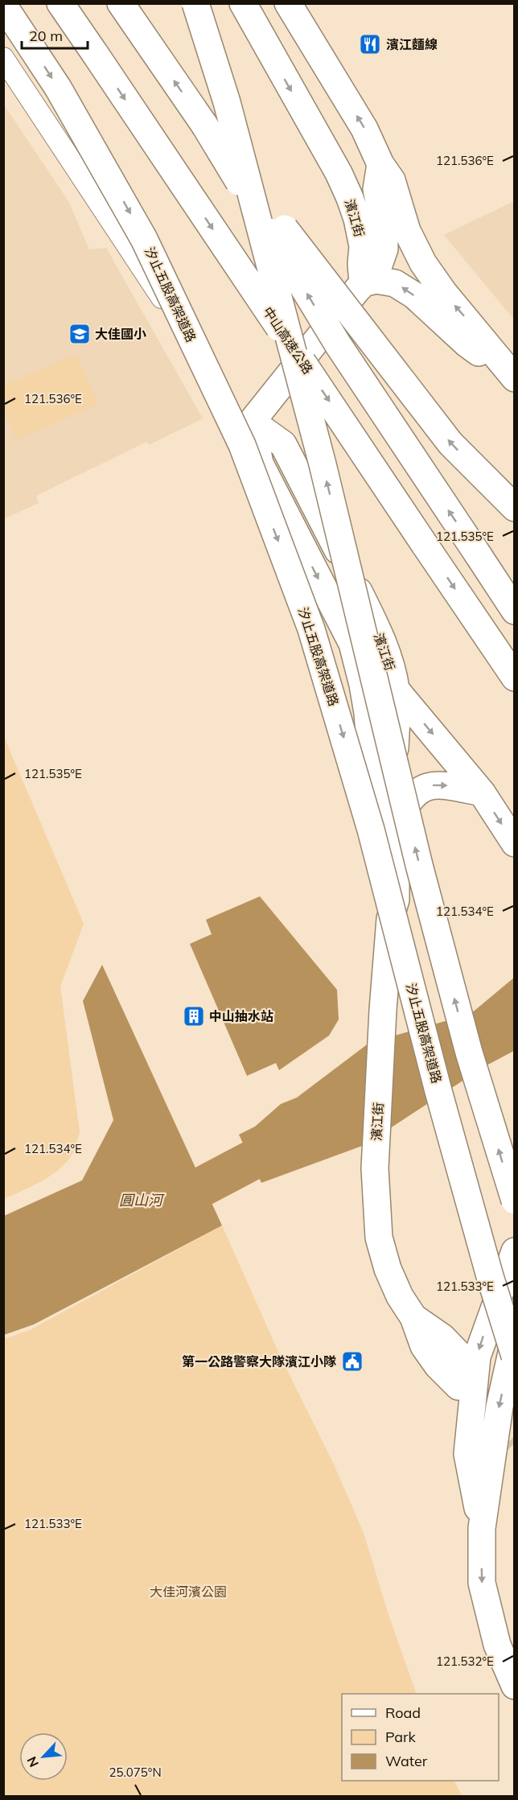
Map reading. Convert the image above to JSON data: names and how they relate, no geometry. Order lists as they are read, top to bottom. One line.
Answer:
{"streets":{"main road":["濱江街","汐止五股高架道路","中山高速公路"]},"water":["圓山河"],"parks":["大佳河濱公園"],"places":{"restaurant":["濱江麵線"],"school or university":["大佳國小"],"building":["中山抽水站"],"public building":["第一公路警察大隊濱江小隊"]},"legend":["Road","Park","Water"],"scale_bar":"20 m","north":"bottom left","coordinates":["121.536°E","121.535°E","121.534°E","121.533°E","121.532°E","25.075°N"]}
